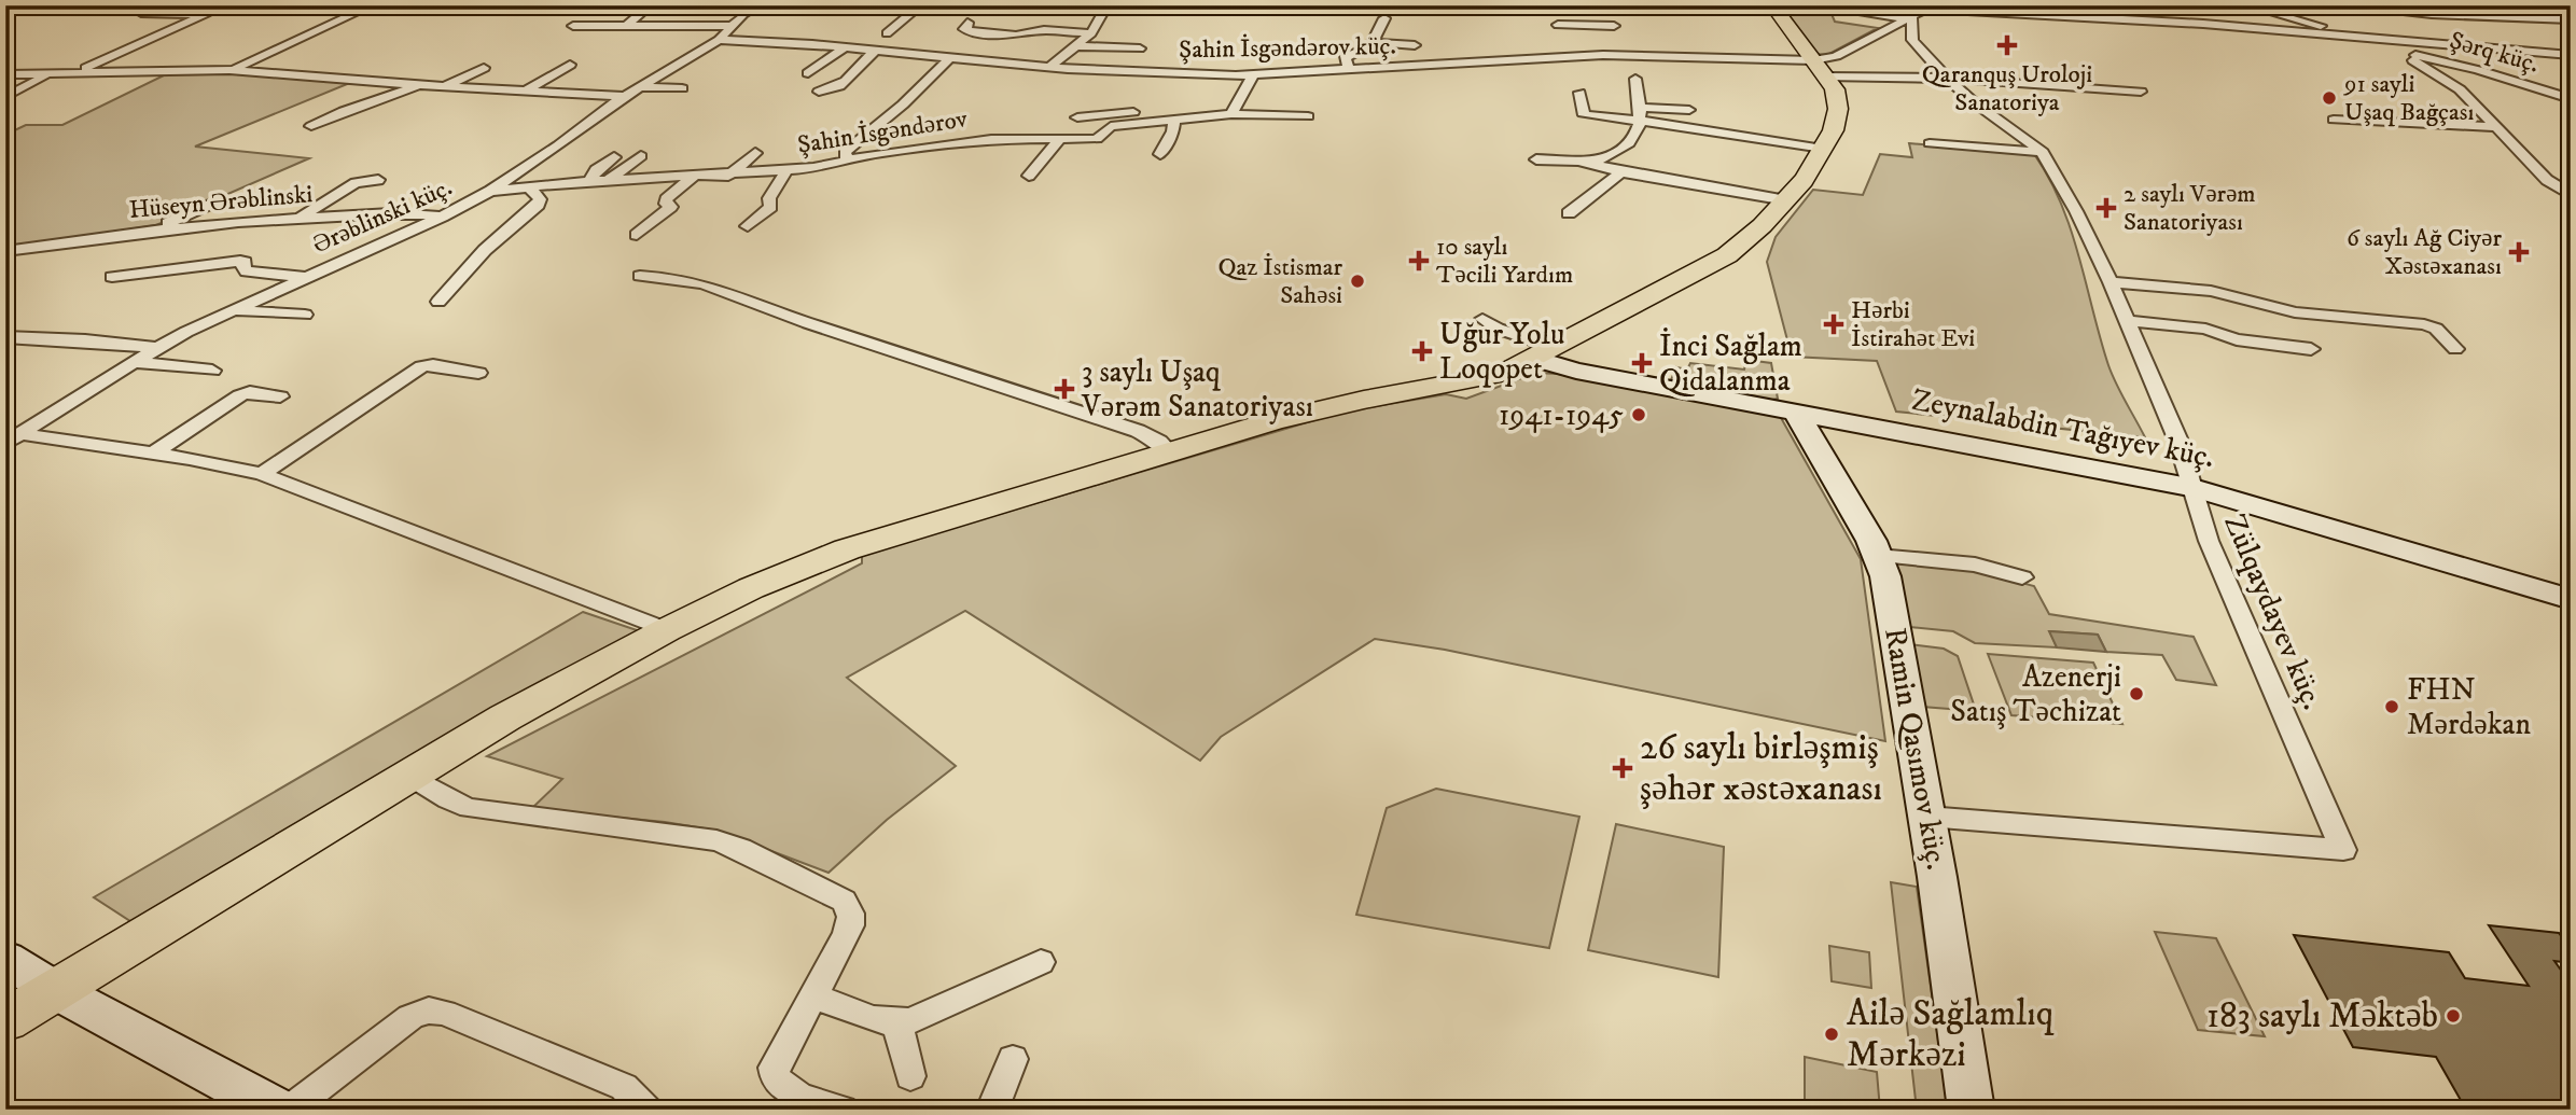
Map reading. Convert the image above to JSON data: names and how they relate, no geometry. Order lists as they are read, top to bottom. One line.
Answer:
{"streets":{"street":["Şahin İsgəndərov küç.","Şərq küç.","Şahin İsgəndərov","Hüseyn Ərəblinski","Ərəblinski küç.","Zeynalabdin Tağıyev küç.","Zülqaydayev küç.","Ramin Qasımov küç."]},"crossings":[["Şahin İsgəndərov küç.","Ərəblinski küç."],["Şahin İsgəndərov küç.","Zülqaydayev küç."],["Şahin İsgəndərov","Ərəblinski küç."],["Hüseyn Ərəblinski","Ərəblinski küç."],["Zeynalabdin Tağıyev küç.","Zülqaydayev küç."],["Zeynalabdin Tağıyev küç.","Ramin Qasımov küç."],["Zülqaydayev küç.","Ramin Qasımov küç."]],"places":{"health":["Qaranquş Uroloji Sanatoriya","2 saylı Vərəm Sanatoriyası","6 saylı Ağ Ciyər Xəstəxanası","10 saylı Təcili Yardım","Hərbi İstirahət Evi","Uğur Yolu Loqopet","İnci Sağlam Qidalanma","3 saylı Uşaq Vərəm Sanatoriyası","26 saylı birləşmiş şəhər xəstəxanası"],"other":["91 sayli Uşaq Bağçası","Qaz İstismar Sahəsi","1941-1945","Azenerji Satış Təchizat","FHN Mərdəkan","183 saylı Məktəb","Ailə Sağlamlıq Mərkəzi"]}}
